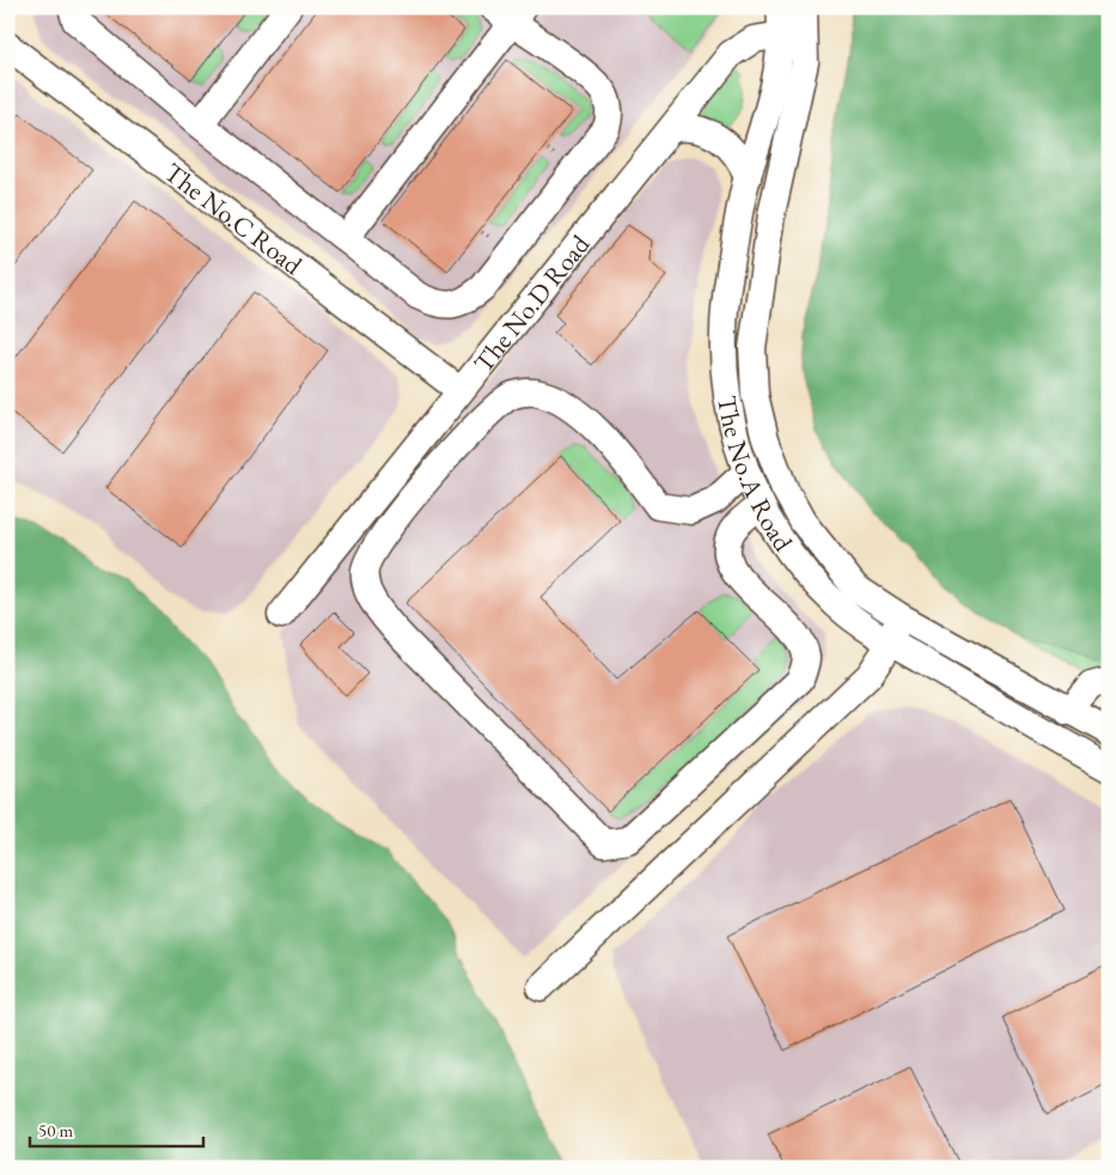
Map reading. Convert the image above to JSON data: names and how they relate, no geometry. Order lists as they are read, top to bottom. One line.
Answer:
{"streets":{"street":["The No.C Road","The No.D Road","The No.A Road"]},"crossings":[["The No.C Road","The No.D Road"],["The No.D Road","The No.A Road"]],"scale_bar":"50 m"}
